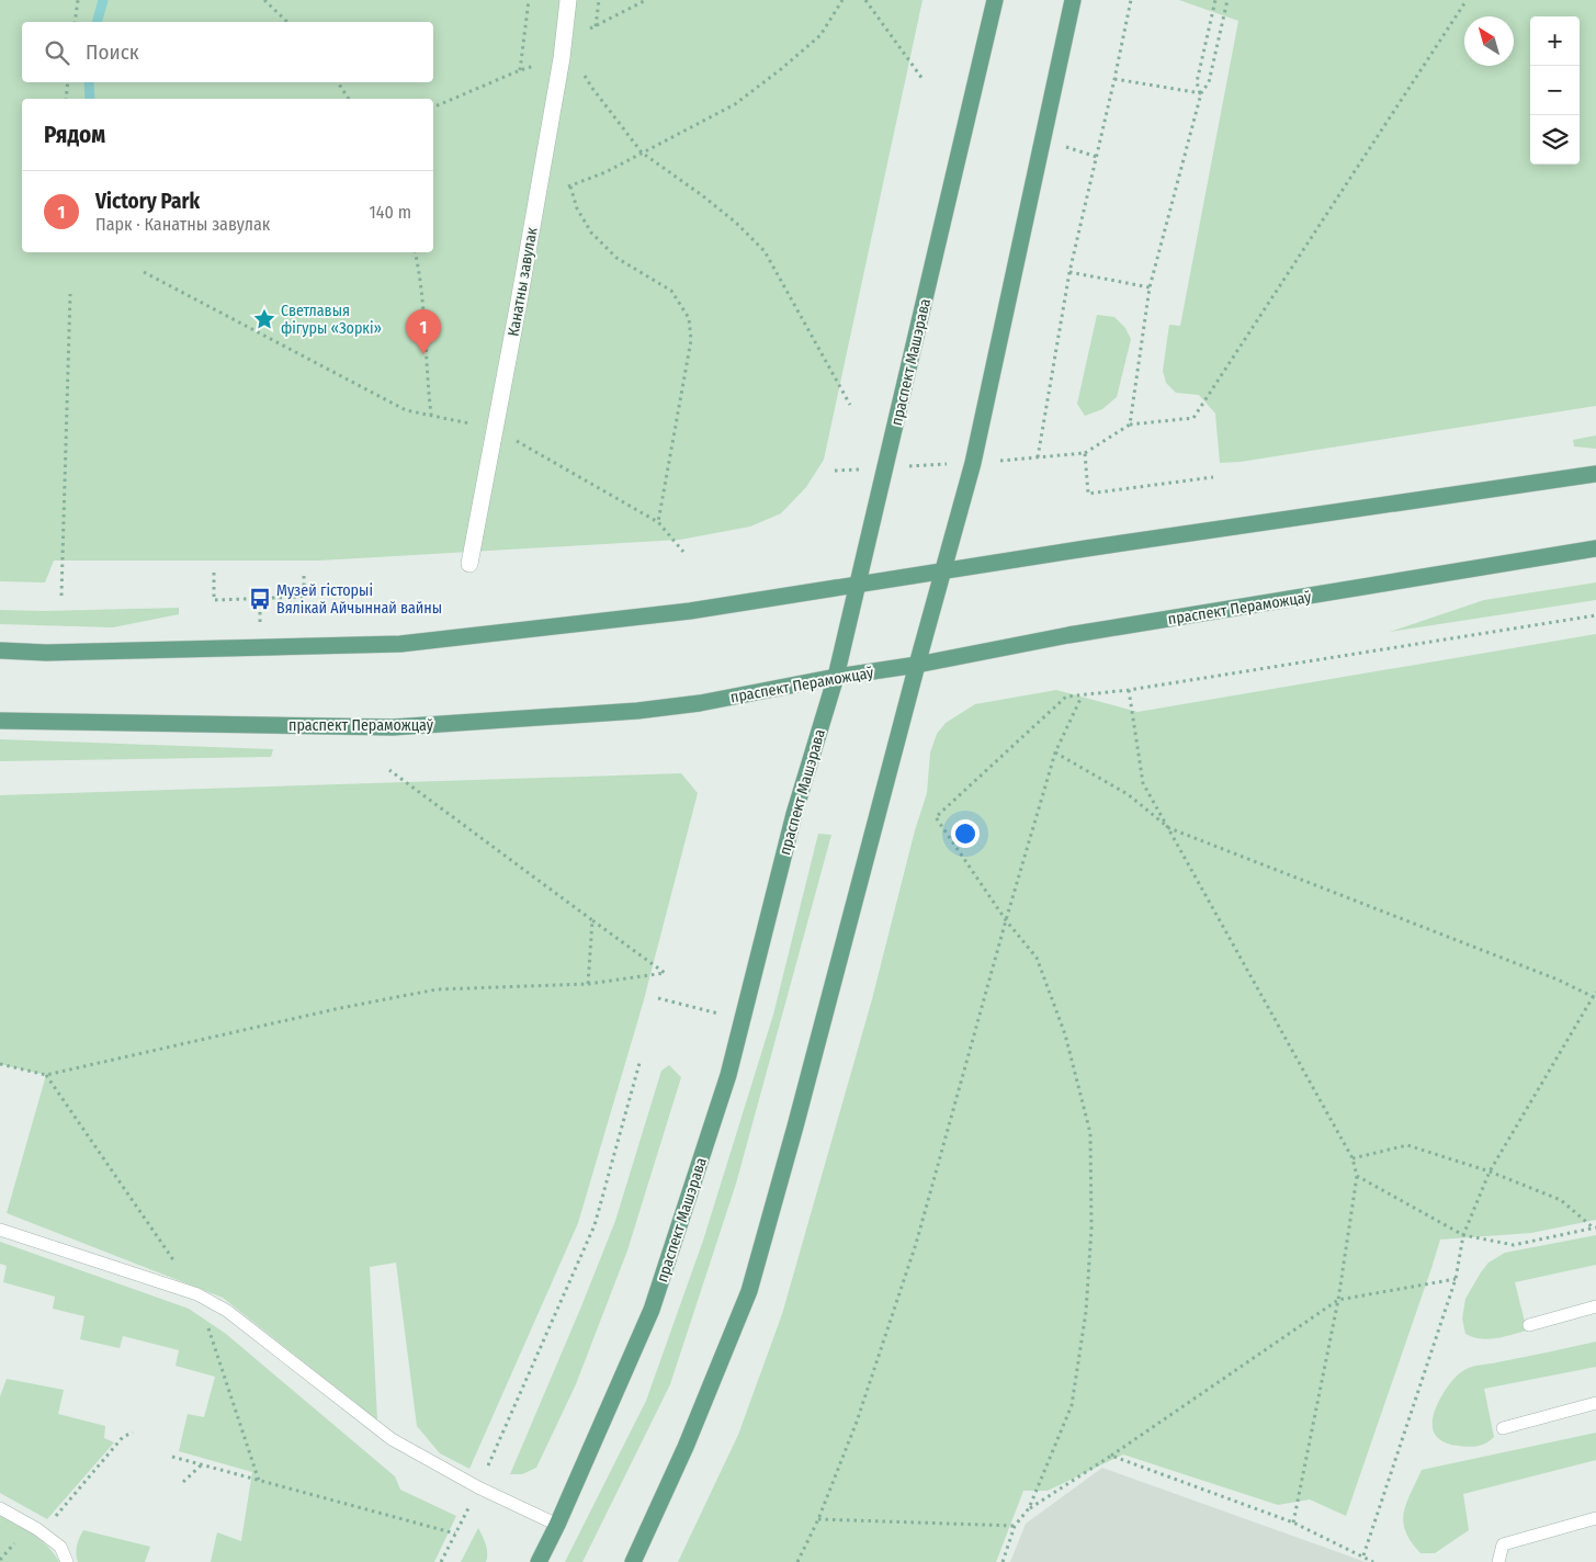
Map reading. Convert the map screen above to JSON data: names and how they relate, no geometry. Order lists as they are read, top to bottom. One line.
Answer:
{"streets":{"main road":["праспект Машэрава","праспект Пераможцаў"],"street":["Канатны завулак"]},"crossings":[["праспект Машэрава","праспект Пераможцаў"]],"places":{"place":["Светлавыя фігуры «Зоркі»"],"bus stop":["Музей гісторыі Вялікай Айчыннай вайны"]},"north":"top left","page":{"map_buttons":["+","−"],"search":"Поиск","heading":"Рядом","list":[{"mark":"1","name":"Victory Park","note":"Парк · Канатны завулак","value":"140 m"}],"pins":"1"}}
